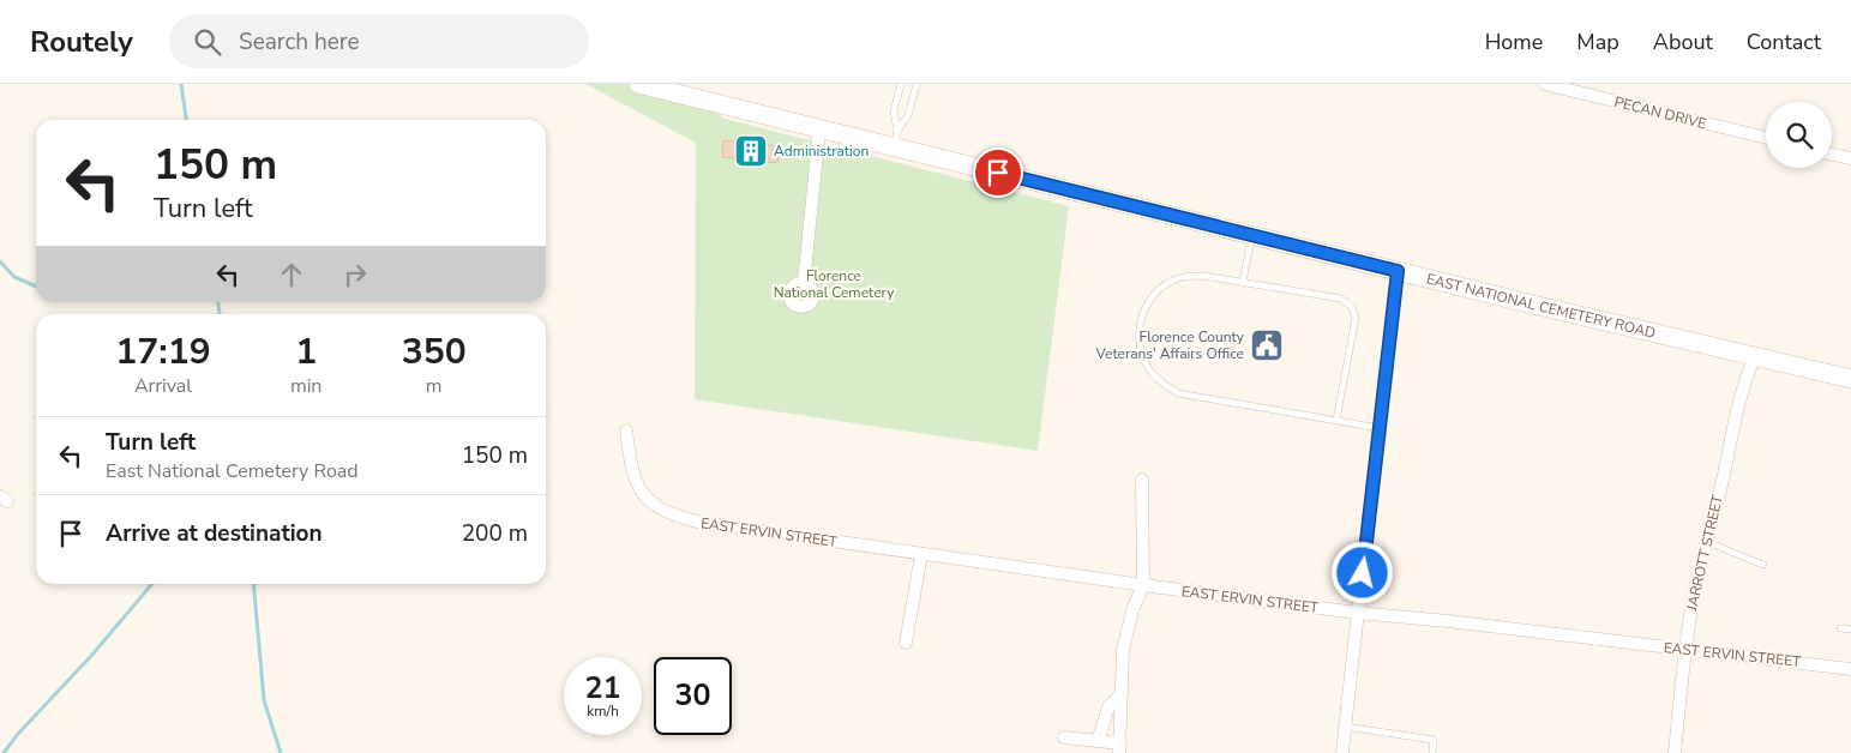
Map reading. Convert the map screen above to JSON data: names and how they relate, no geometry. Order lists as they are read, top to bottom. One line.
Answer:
{"streets":{"street":["PECAN DRIVE","EAST NATIONAL CEMETERY ROAD","EAST ERVIN STREET","JARROTT STREET"]},"crossings":[["EAST NATIONAL CEMETERY ROAD","JARROTT STREET"],["EAST ERVIN STREET","JARROTT STREET"]],"parks":["Florence National Cemetery"],"places":{"building":["Administration"],"public building":["Florence County Veterans' Affairs Office"]},"page":{"header":"Routely","search":"Search here","nav":["Home","Map","About","Contact"],"turn":["150 m","Turn left"],"eta":["17:19","Arrival","1","min","350","m"],"list":[{"name":"Turn left","note":"East National Cemetery Road","value":"150 m"},{"name":"Arrive at destination","value":"200 m"}],"speed":"21 km/h","limit":"30"}}
